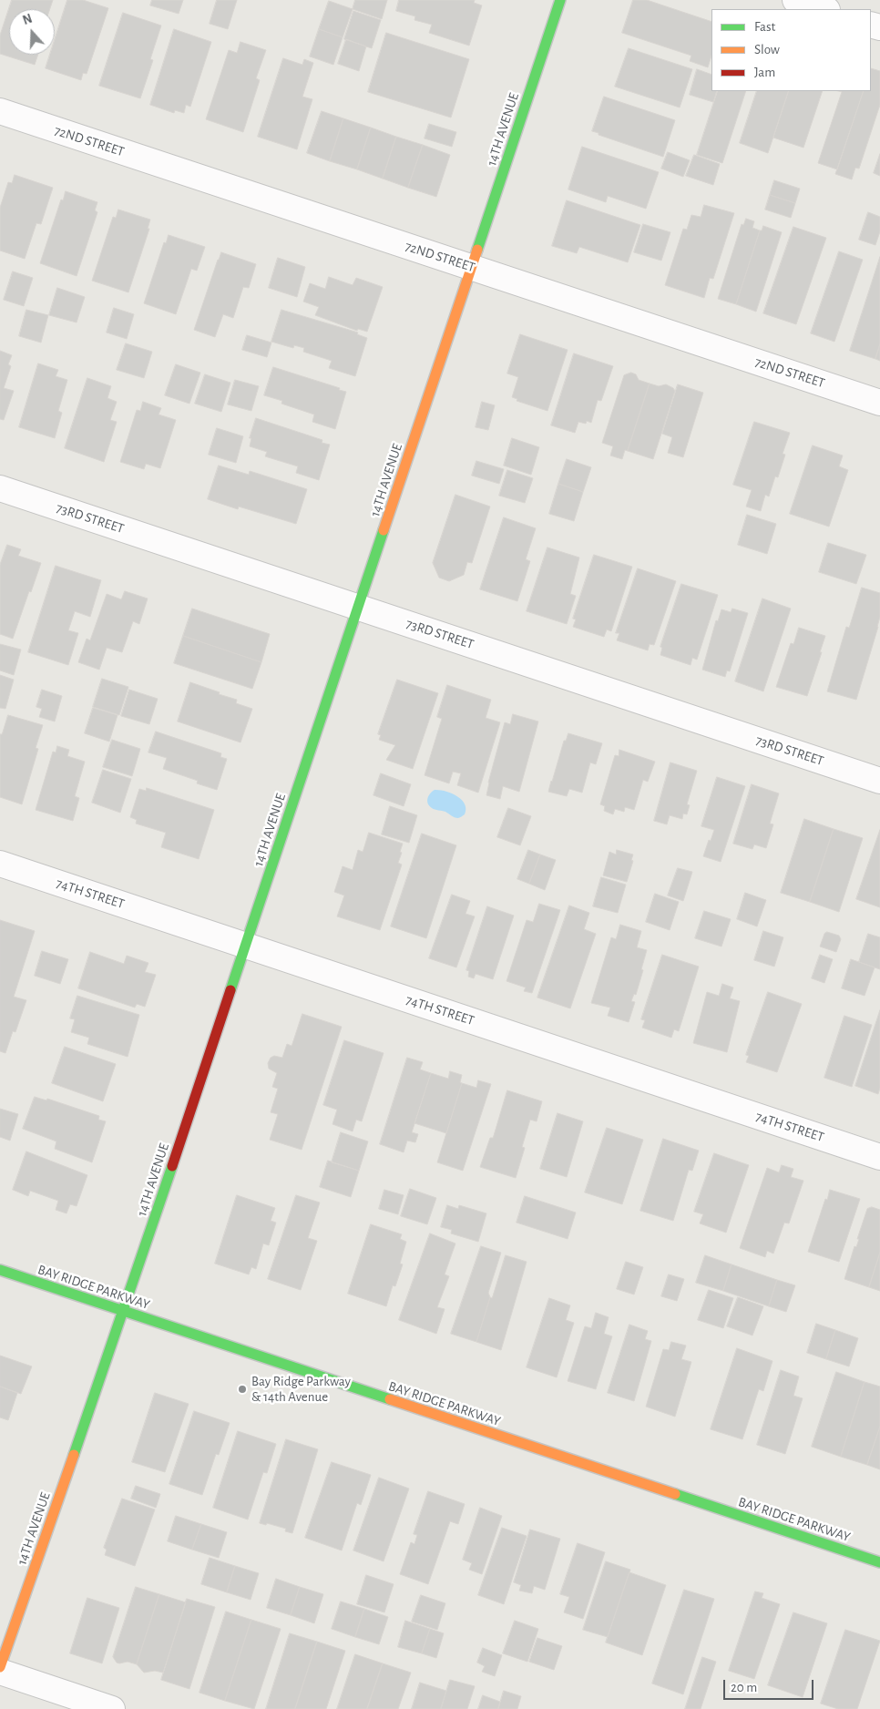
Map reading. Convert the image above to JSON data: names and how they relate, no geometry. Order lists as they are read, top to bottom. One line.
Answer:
{"streets":{"main road":["14TH AVENUE","BAY RIDGE PARKWAY"],"street":["72ND STREET","73RD STREET","74TH STREET"]},"crossings":[["14TH AVENUE","72ND STREET"],["14TH AVENUE","73RD STREET"],["14TH AVENUE","74TH STREET"],["14TH AVENUE","BAY RIDGE PARKWAY"]],"places":["Bay Ridge Parkway & 14th Avenue"],"legend":["Fast","Slow","Jam"],"scale_bar":"20 m","north":"top"}
